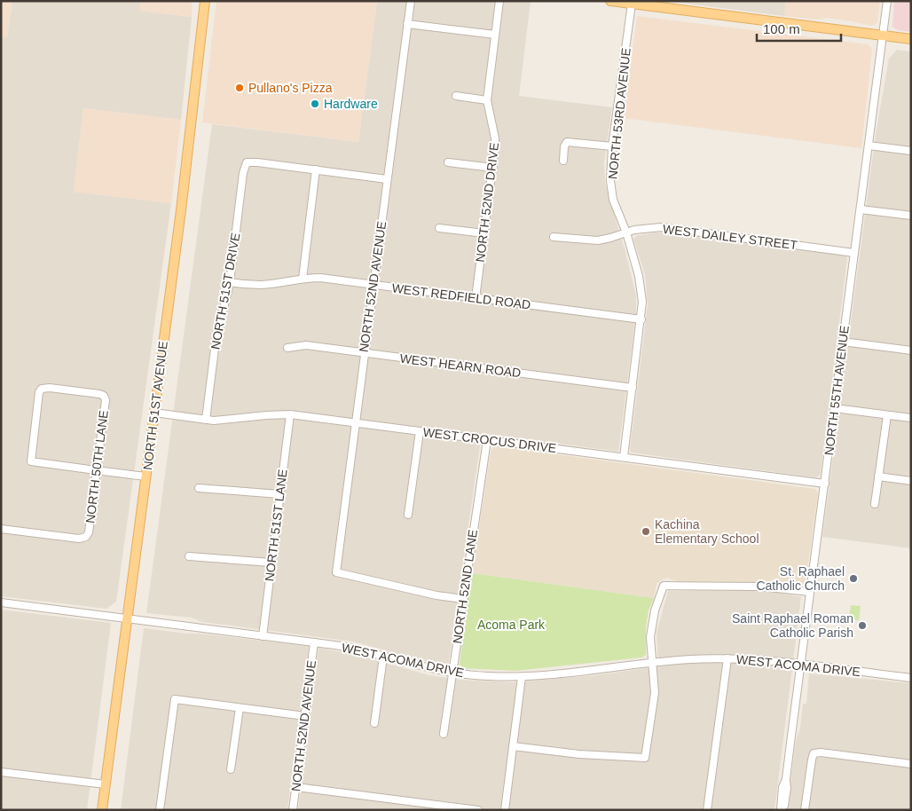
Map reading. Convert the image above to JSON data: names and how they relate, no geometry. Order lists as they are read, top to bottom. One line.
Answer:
{"streets":{"main road":["NORTH 51ST AVENUE"],"street":["NORTH 53RD AVENUE","NORTH 52ND DRIVE","WEST DAILEY STREET","NORTH 52ND AVENUE","NORTH 51ST DRIVE","WEST REDFIELD ROAD","WEST HEARN ROAD","NORTH 55TH AVENUE","WEST CROCUS DRIVE","NORTH 50TH LANE","NORTH 51ST LANE","NORTH 52ND LANE","WEST ACOMA DRIVE"]},"crossings":[["NORTH 53RD AVENUE","WEST DAILEY STREET"],["NORTH 53RD AVENUE","WEST REDFIELD ROAD"],["NORTH 53RD AVENUE","WEST HEARN ROAD"],["NORTH 53RD AVENUE","WEST CROCUS DRIVE"],["NORTH 52ND DRIVE","WEST REDFIELD ROAD"],["WEST DAILEY STREET","NORTH 55TH AVENUE"],["NORTH 52ND AVENUE","WEST REDFIELD ROAD"],["NORTH 52ND AVENUE","WEST HEARN ROAD"],["NORTH 52ND AVENUE","WEST CROCUS DRIVE"],["NORTH 52ND AVENUE","NORTH 52ND LANE"],["NORTH 52ND AVENUE","WEST ACOMA DRIVE"],["NORTH 51ST DRIVE","WEST REDFIELD ROAD"],["NORTH 51ST DRIVE","WEST CROCUS DRIVE"],["NORTH 55TH AVENUE","WEST CROCUS DRIVE"],["NORTH 55TH AVENUE","WEST ACOMA DRIVE"],["NORTH 51ST AVENUE","WEST CROCUS DRIVE"],["NORTH 51ST AVENUE","WEST ACOMA DRIVE"],["WEST CROCUS DRIVE","NORTH 51ST LANE"],["WEST CROCUS DRIVE","NORTH 52ND LANE"],["NORTH 51ST LANE","WEST ACOMA DRIVE"],["NORTH 52ND LANE","WEST ACOMA DRIVE"]],"parks":["Acoma Park"],"places":["Pullano's Pizza","Hardware","Kachina Elementary School","St. Raphael Catholic Church","Saint Raphael Roman Catholic Parish"],"scale_bar":"100 m"}
